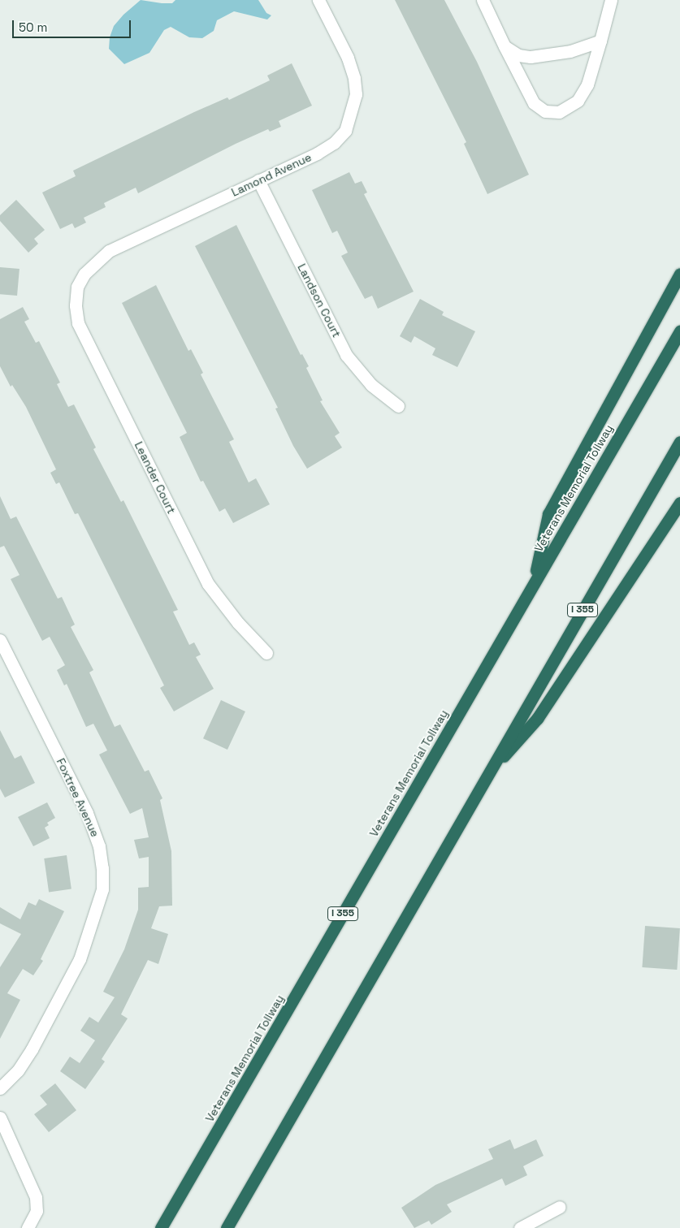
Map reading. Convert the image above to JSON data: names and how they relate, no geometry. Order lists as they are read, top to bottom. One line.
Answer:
{"streets":{"highway":["Veterans Memorial Tollway","I 355"],"street":["Lamond Avenue","Landson Court","Leander Court","Foxtree Avenue"]},"crossings":[["Lamond Avenue","Landson Court"],["Lamond Avenue","Leander Court"]],"scale_bar":"50 m"}
